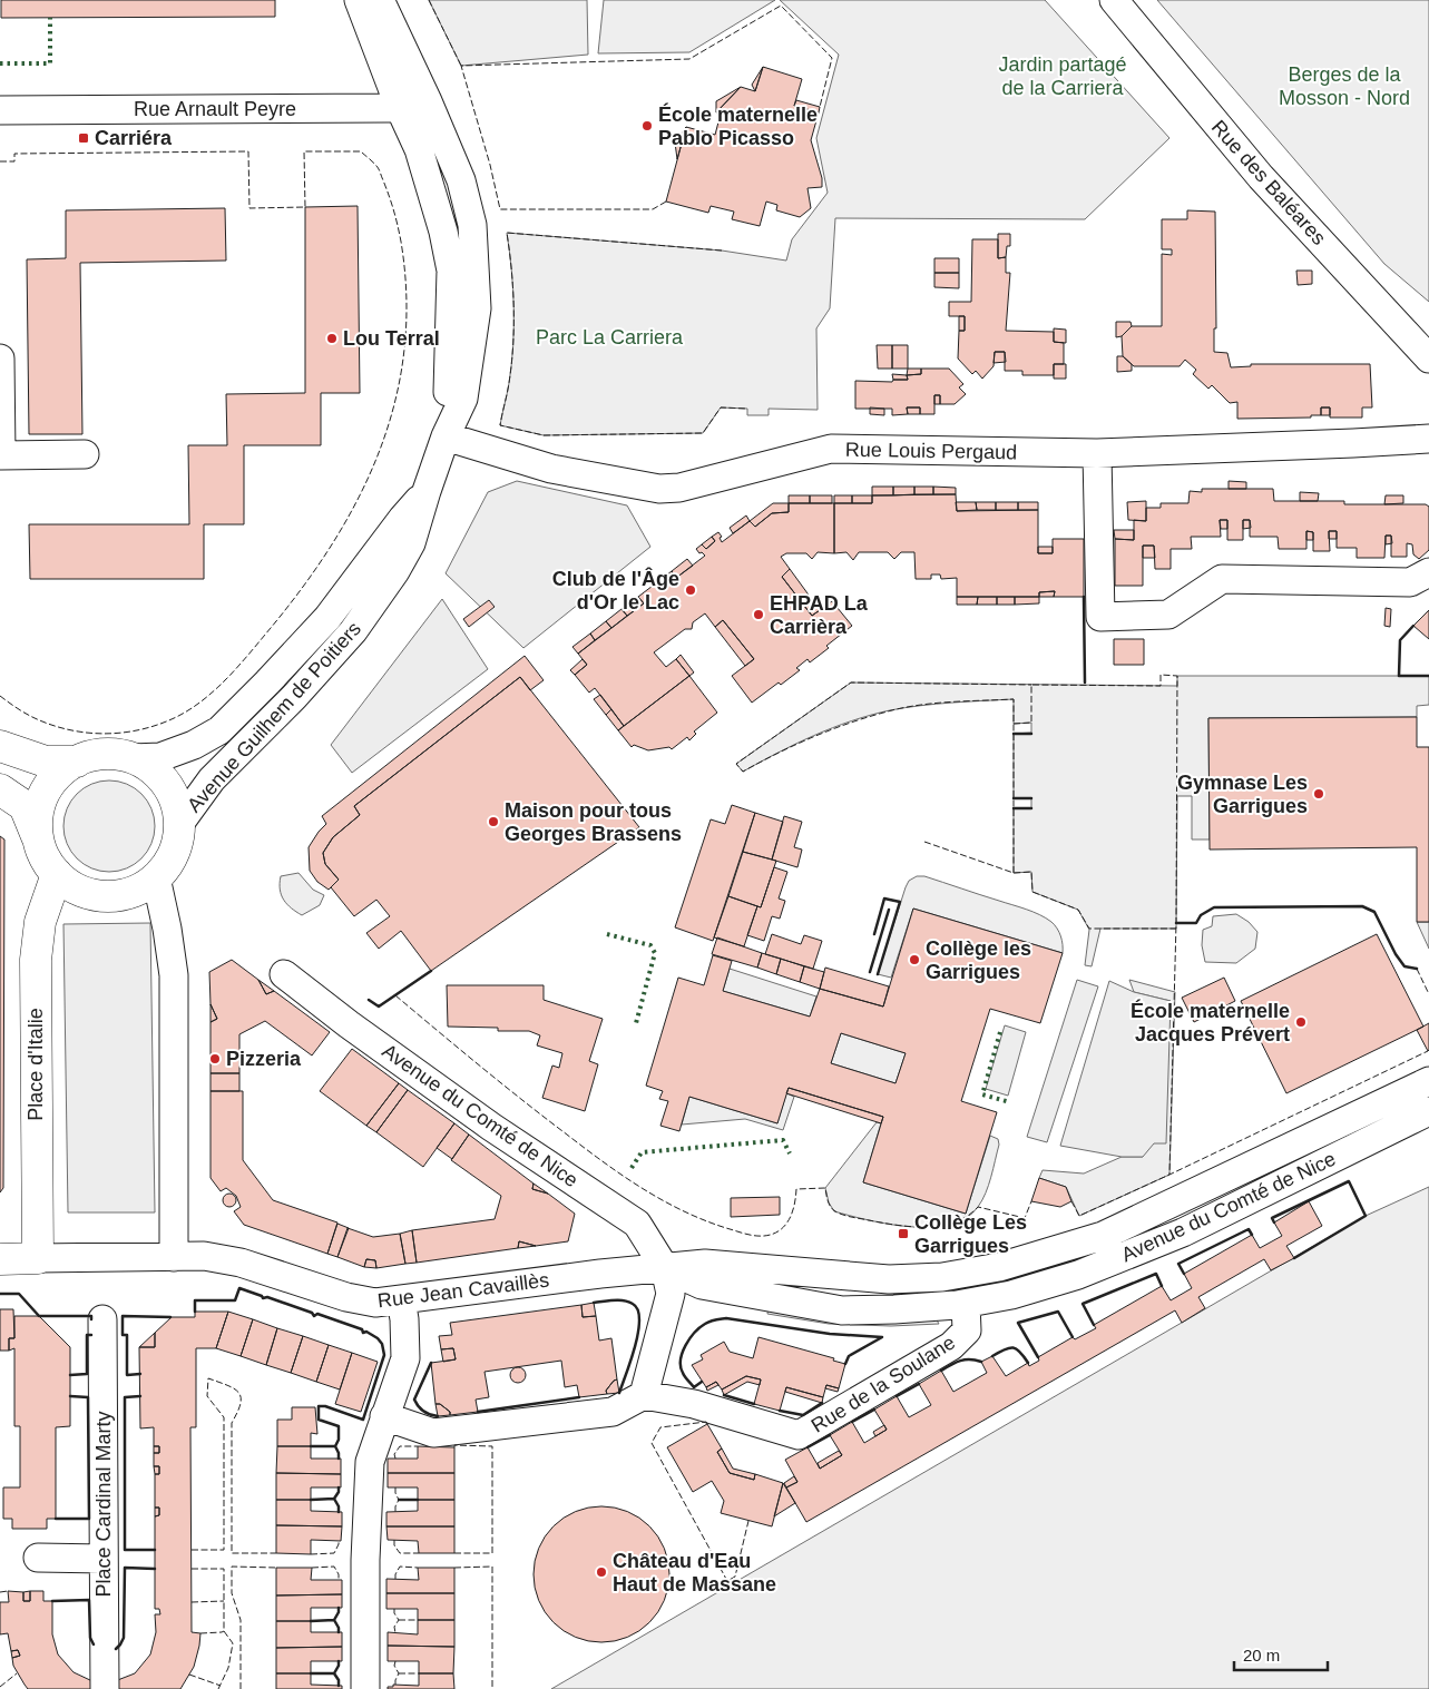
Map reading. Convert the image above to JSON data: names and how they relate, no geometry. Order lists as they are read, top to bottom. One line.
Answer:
{"streets":{"main road":["Place d'Italie","Rue Jean Cavaillès"],"street":["Rue Arnault Peyre","Rue des Baléares","Rue Louis Pergaud","Avenue Guilhem de Poitiers","Avenue du Comté de Nice","Rue de la Soulane","Place Cardinal Marty"]},"crossings":[["Rue Arnault Peyre","Avenue Guilhem de Poitiers"],["Rue Louis Pergaud","Avenue Guilhem de Poitiers"],["Avenue Guilhem de Poitiers","Place d'Italie"],["Place d'Italie","Rue Jean Cavaillès"],["Avenue du Comté de Nice","Rue Jean Cavaillès"],["Avenue du Comté de Nice","Rue de la Soulane"]],"parks":["Jardin partagé de la Carriera","Berges de la Mosson - Nord","Parc La Carriera"],"places":{"other":["École maternelle Pablo Picasso","Lou Terral","Club de l'Âge d'Or le Lac","EHPAD La Carrièra","Gymnase Les Garrigues","Maison pour tous Georges Brassens","Collège les Garrigues","École maternelle Jacques Prévert","Pizzeria","Château d'Eau Haut de Massane"],"transit":["Carriéra","Collège Les Garrigues"]},"scale_bar":"20 m"}
